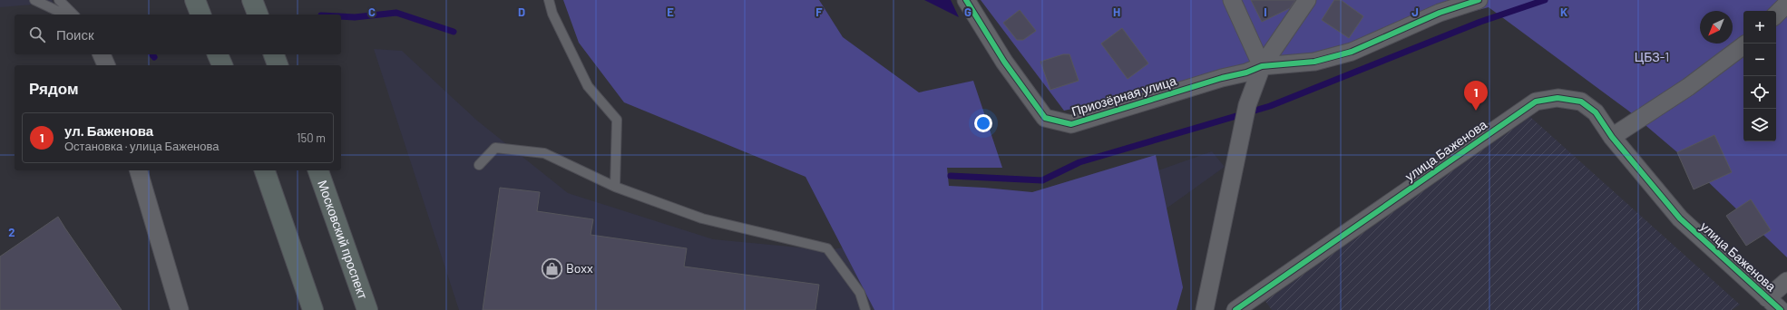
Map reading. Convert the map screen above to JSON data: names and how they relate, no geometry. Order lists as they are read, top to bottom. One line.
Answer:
{"streets":{"main road":["Московский проспект"],"street":["Приозёрная улица","улица Баженова"]},"parks":["ЦБЗ-1"],"places":{"shop":["Boxx"]},"north":"bottom left","page":{"map_buttons":["+","−"],"search":"Поиск","heading":"Рядом","pins":"1","list":[{"mark":"1","name":"ул. Баженова","note":"Остановка · улица Баженова","value":"150 m"}]},"grid":{"columns":["C","D","E","F","G","H","I","J","K"],"rows":["2"]}}
